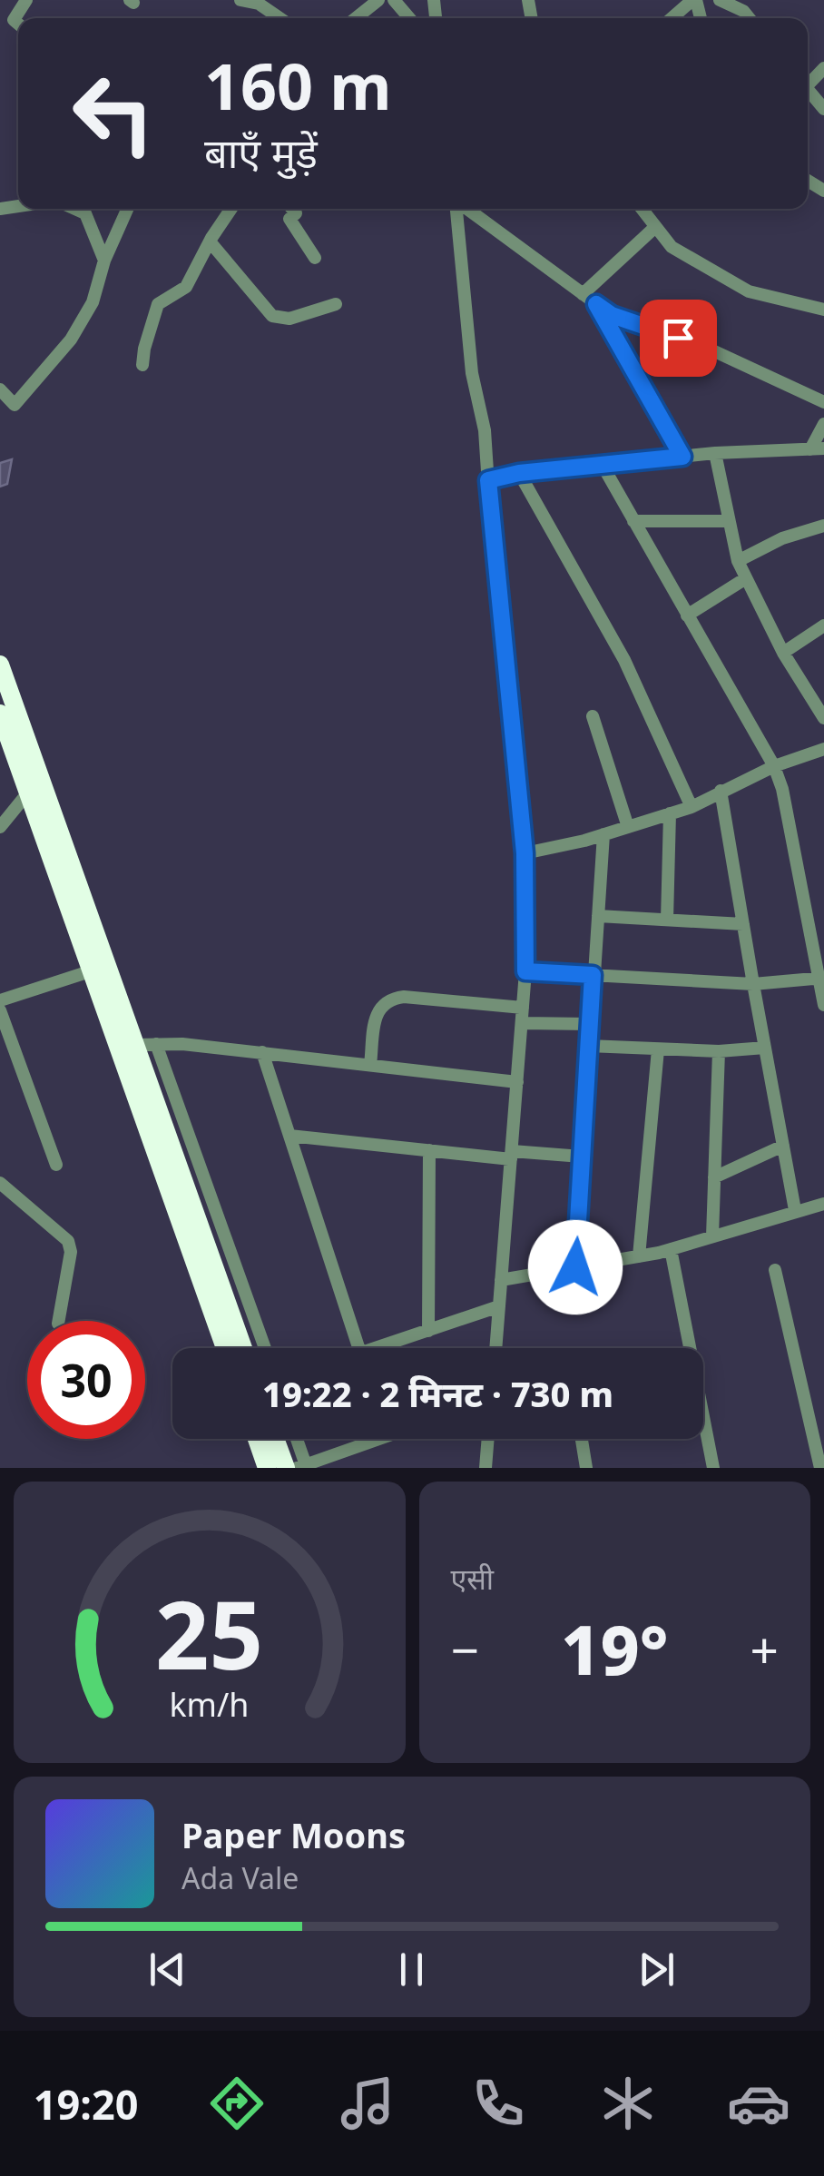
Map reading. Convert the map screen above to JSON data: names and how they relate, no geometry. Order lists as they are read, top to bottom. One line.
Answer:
{"page":{"turn":["160 m","बाएँ मुड़ें"],"limit":"30","trip":"19:22 · 2 मिनट · 730 m","tile":"एसी","heat":["−","19°","+"],"song":["Paper Moons","Ada Vale"],"tabs":"19:20","gauge":["25","km/h"]}}
